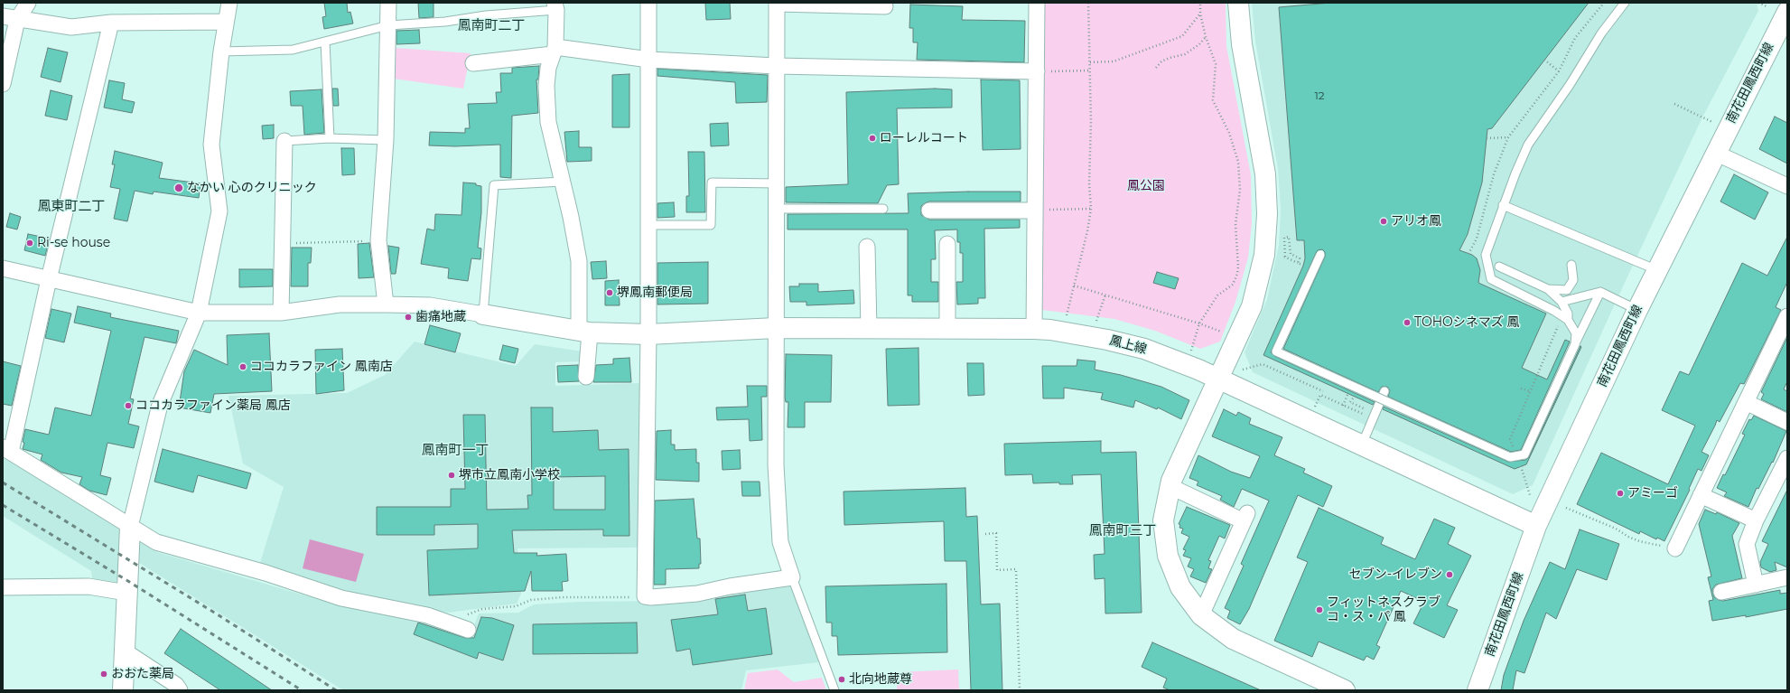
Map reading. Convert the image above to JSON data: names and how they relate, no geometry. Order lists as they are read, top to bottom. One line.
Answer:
{"streets":{"street":["南花田鳳西町線","鳳上線"]},"crossings":[["南花田鳳西町線","鳳上線"]],"districts":["鳳南町二丁","鳳東町二丁","鳳南町一丁","鳳南町三丁"],"parks":["鳳公園"],"places":["ローレルコート","なかい 心のクリニック","アリオ鳳","Ri-se house","堺鳳南郵便局","歯痛地蔵","TOHOシネマズ 鳳","ココカラファイン 鳳南店","ココカラファイン薬局 鳳店","堺市立鳳南小学校","アミーゴ","セブン-イレブン","フィットネスクラブ コ・ス・パ 鳳","おおた薬局","北向地蔵尊"],"house_numbers":["12"]}
